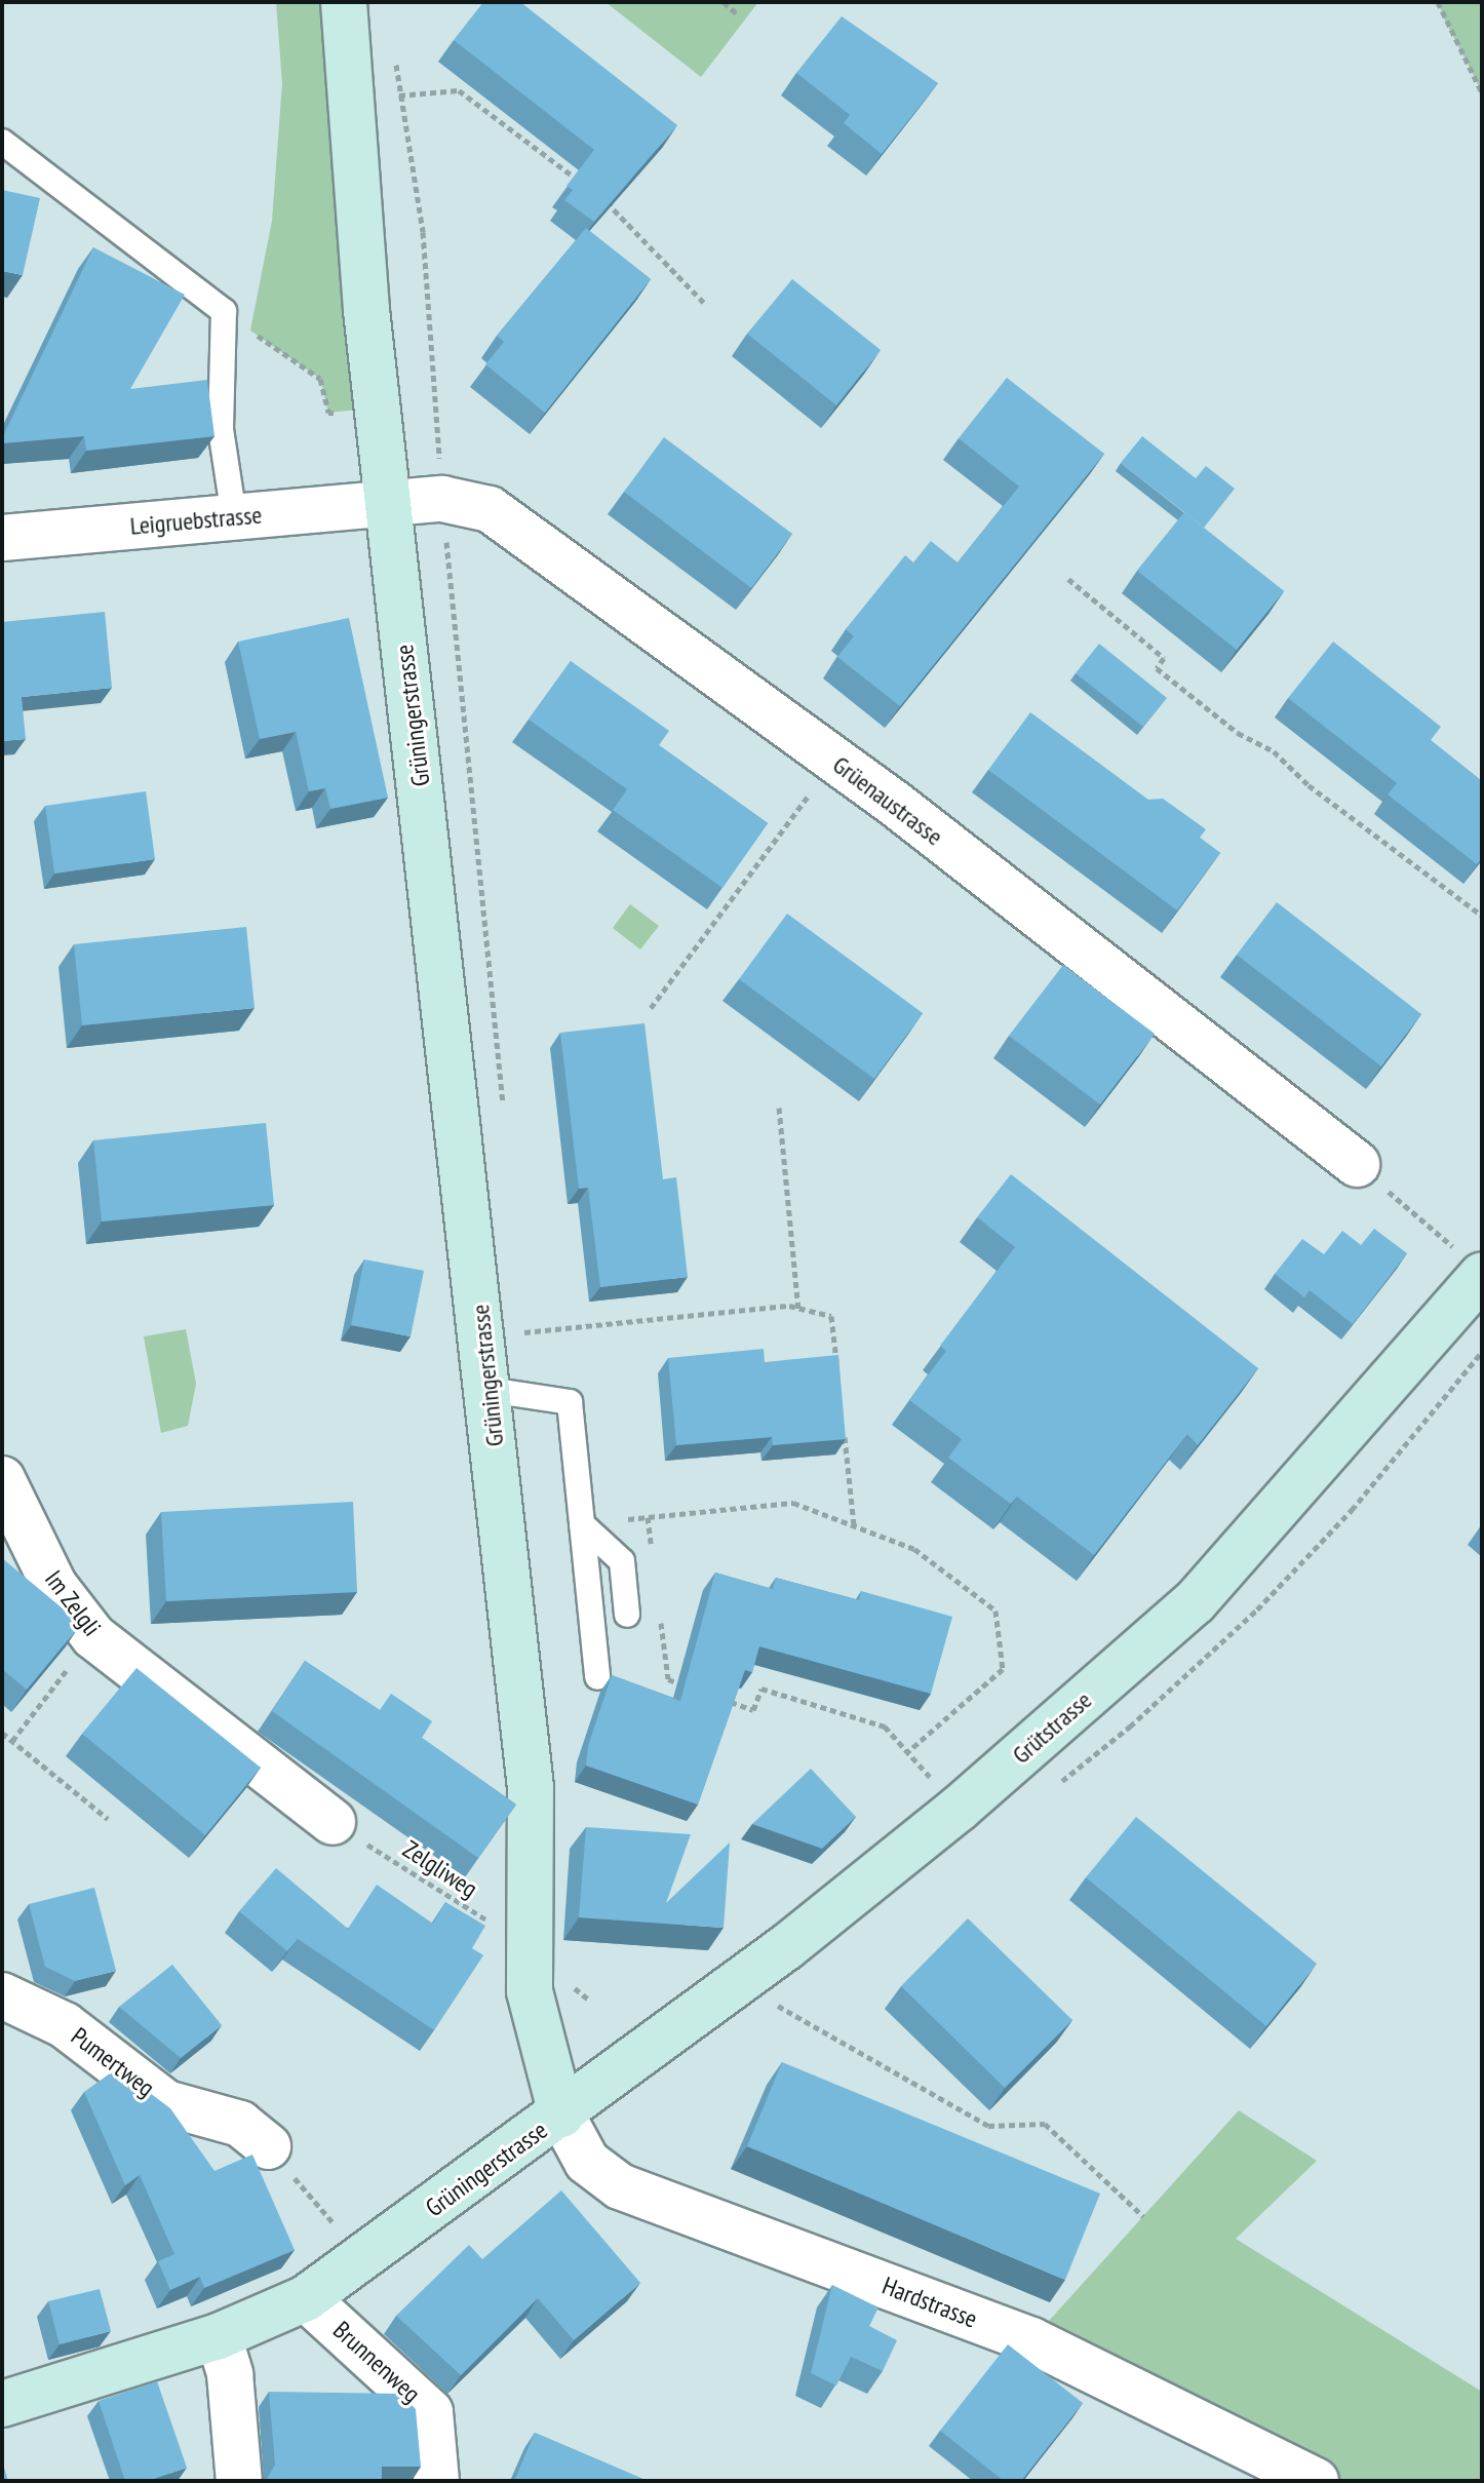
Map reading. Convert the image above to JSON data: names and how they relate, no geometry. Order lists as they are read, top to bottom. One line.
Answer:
{"streets":{"main road":["Grüningerstrasse","Grütstrasse"],"street":["Leigruebstrasse","Grüenaustrasse","Im Zelgli","Pumertweg","Hardstrasse","Brunnenweg"],"path":["Zelgliweg"]},"crossings":[["Leigruebstrasse","Grüningerstrasse"],["Leigruebstrasse","Grüenaustrasse"],["Grüningerstrasse","Grüenaustrasse"],["Grüningerstrasse","Grütstrasse"],["Grüningerstrasse","Zelgliweg"],["Grüningerstrasse","Hardstrasse"],["Grüningerstrasse","Brunnenweg"],["Im Zelgli","Zelgliweg"],["Grütstrasse","Hardstrasse"]]}
